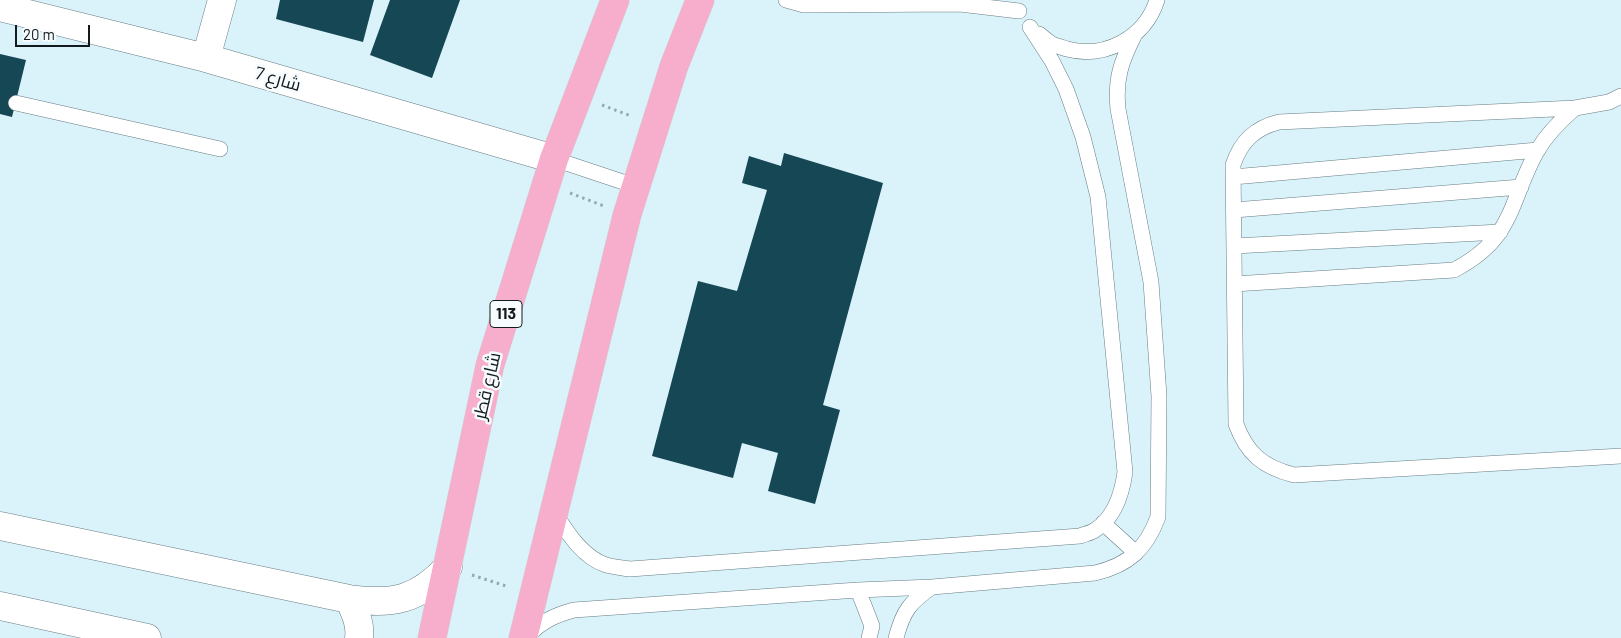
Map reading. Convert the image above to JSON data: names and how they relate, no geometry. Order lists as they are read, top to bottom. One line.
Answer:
{"streets":{"main road":["113","شارع قطر"],"street":["شارع 7"]},"crossings":[["شارع 7","شارع قطر"]],"scale_bar":"20 m"}
